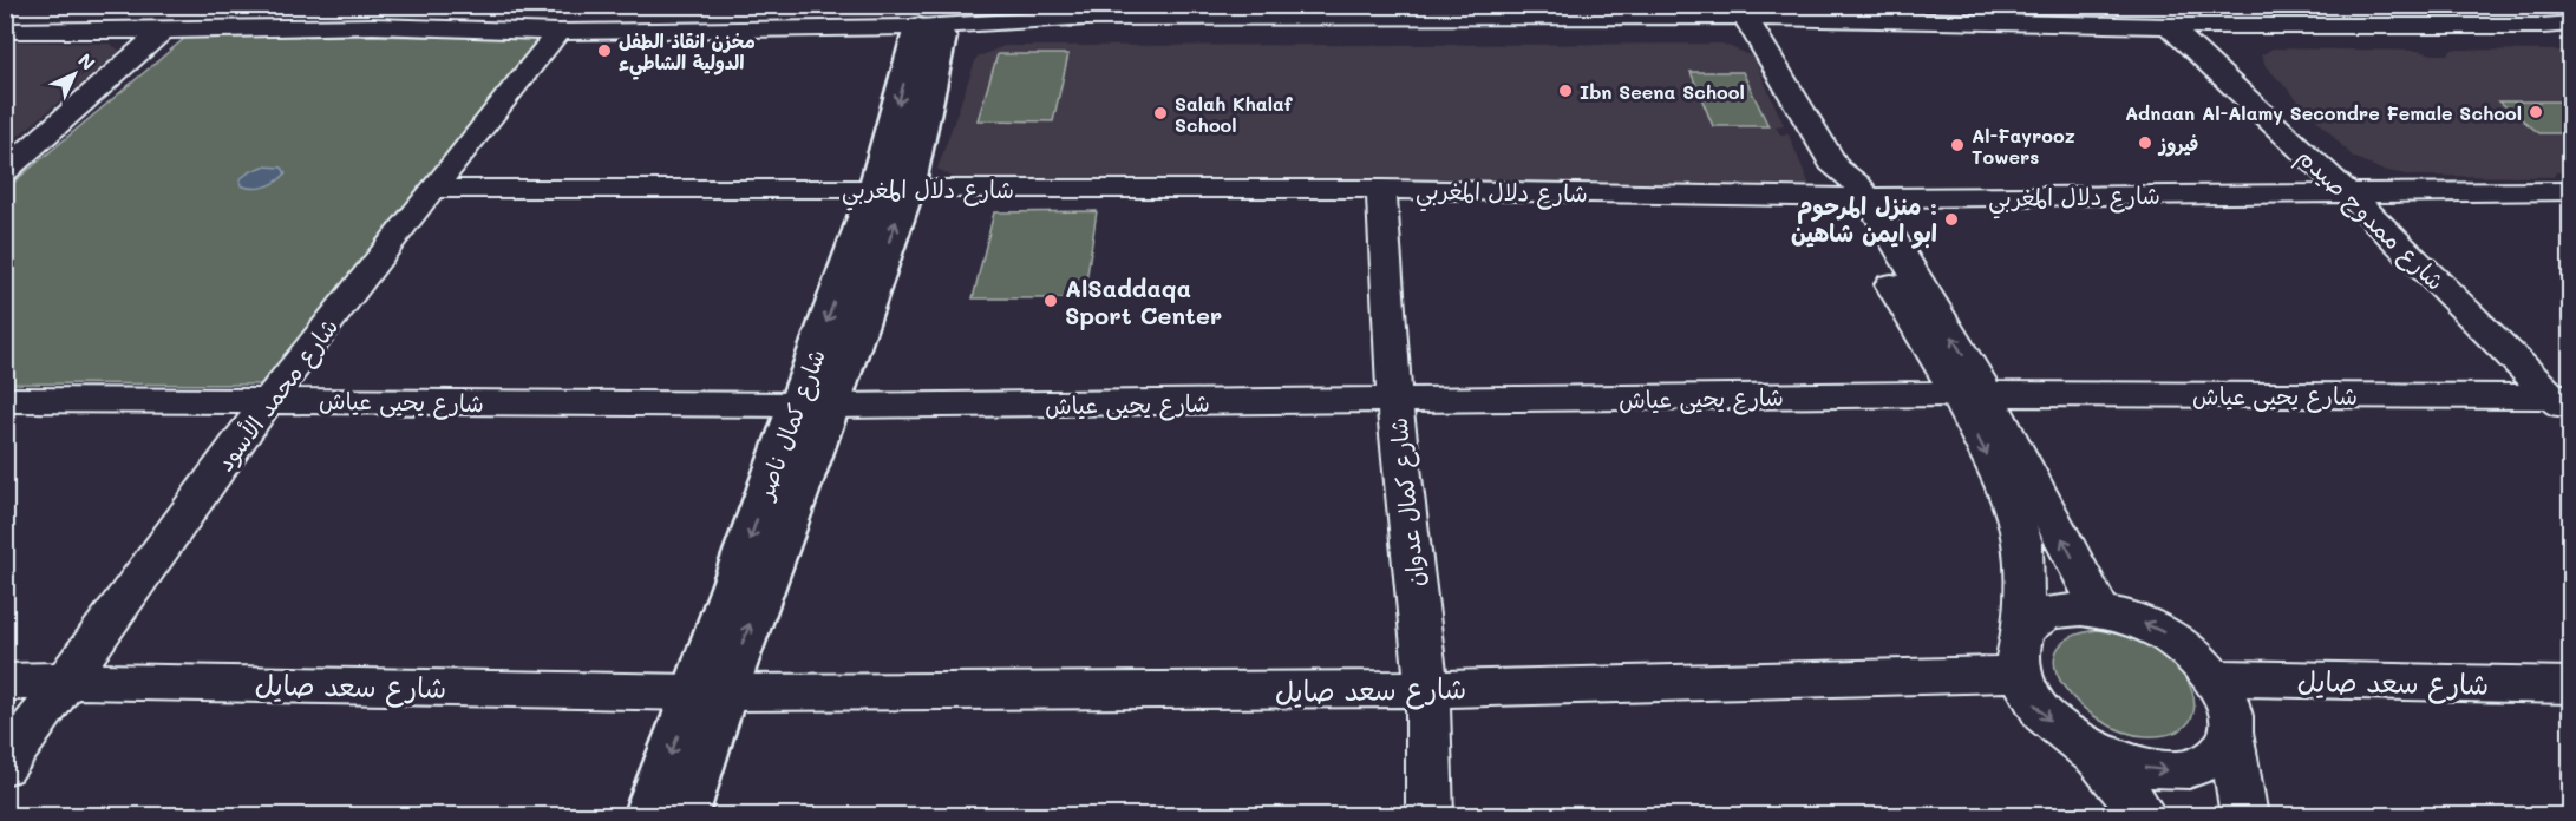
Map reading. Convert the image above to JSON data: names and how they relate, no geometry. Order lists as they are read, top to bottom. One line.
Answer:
{"streets":{"main road":["شارع كمال ناصر"],"street":["شارع دلال المغربي","شارع ممدوح صيدم","شارع محمد الأسود","شارع يحيى عياش","شارع كمال عدوان","شارع سعد صايل"]},"crossings":[["شارع دلال المغربي","شارع ممدوح صيدم"],["شارع دلال المغربي","شارع محمد الأسود"],["شارع دلال المغربي","شارع كمال ناصر"],["شارع دلال المغربي","شارع كمال عدوان"],["شارع ممدوح صيدم","شارع يحيى عياش"],["شارع محمد الأسود","شارع يحيى عياش"],["شارع محمد الأسود","شارع سعد صايل"],["شارع يحيى عياش","شارع كمال ناصر"],["شارع يحيى عياش","شارع كمال عدوان"],["شارع كمال ناصر","شارع سعد صايل"],["شارع كمال عدوان","شارع سعد صايل"]],"places":["مخزن انقاذ الطفل الدولية الشاطيء","Ibn Seena School","Adnaan Al-Alamy Secondre Female School","Salah Khalaf School","فيروز","Al-Fayrooz Towers","منزل المرحوم : ابو ايمن شاهين","AlSaddaqa Sport Center"],"north":"top right"}
